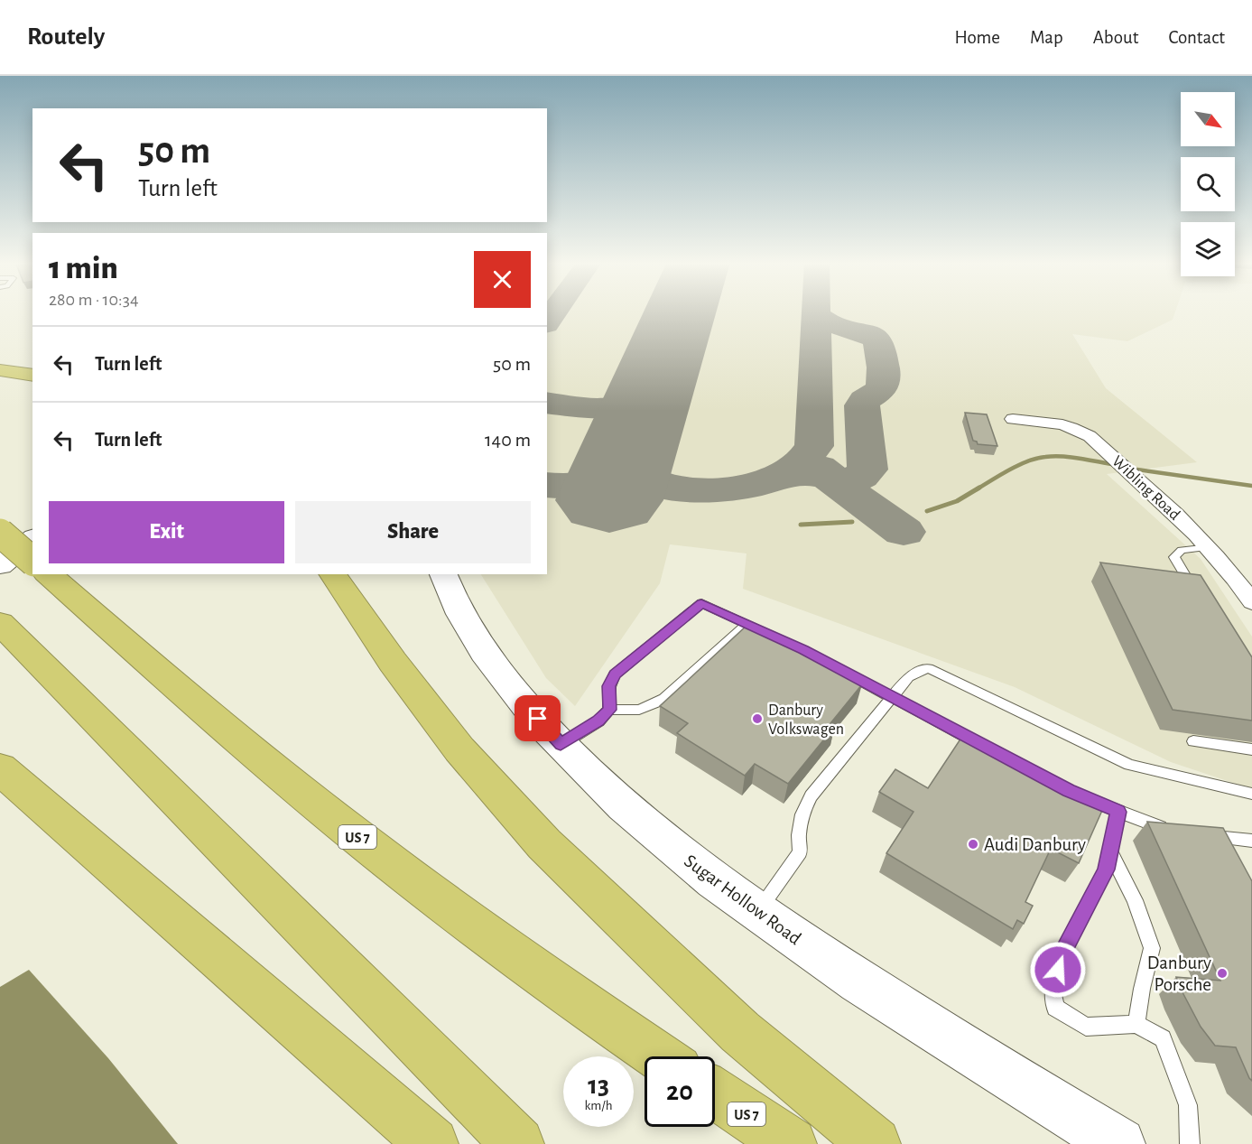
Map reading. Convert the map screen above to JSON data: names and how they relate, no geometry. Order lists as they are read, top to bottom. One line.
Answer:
{"streets":{"highway":["US 7"],"street":["Wibling Road","Sugar Hollow Road"]},"places":["Danbury Volkswagen","Audi Danbury","Danbury Porsche"],"north":"bottom right","page":{"header":"Routely","nav":["Home","Map","About","Contact"],"turn":["50 m","Turn left"],"heading":["1 min","280 m · 10:34"],"list":[{"name":"Turn left","value":"50 m"},{"name":"Turn left","value":"140 m"}],"buttons":["Exit","Share"],"speed":"13 km/h","limit":"20"}}
